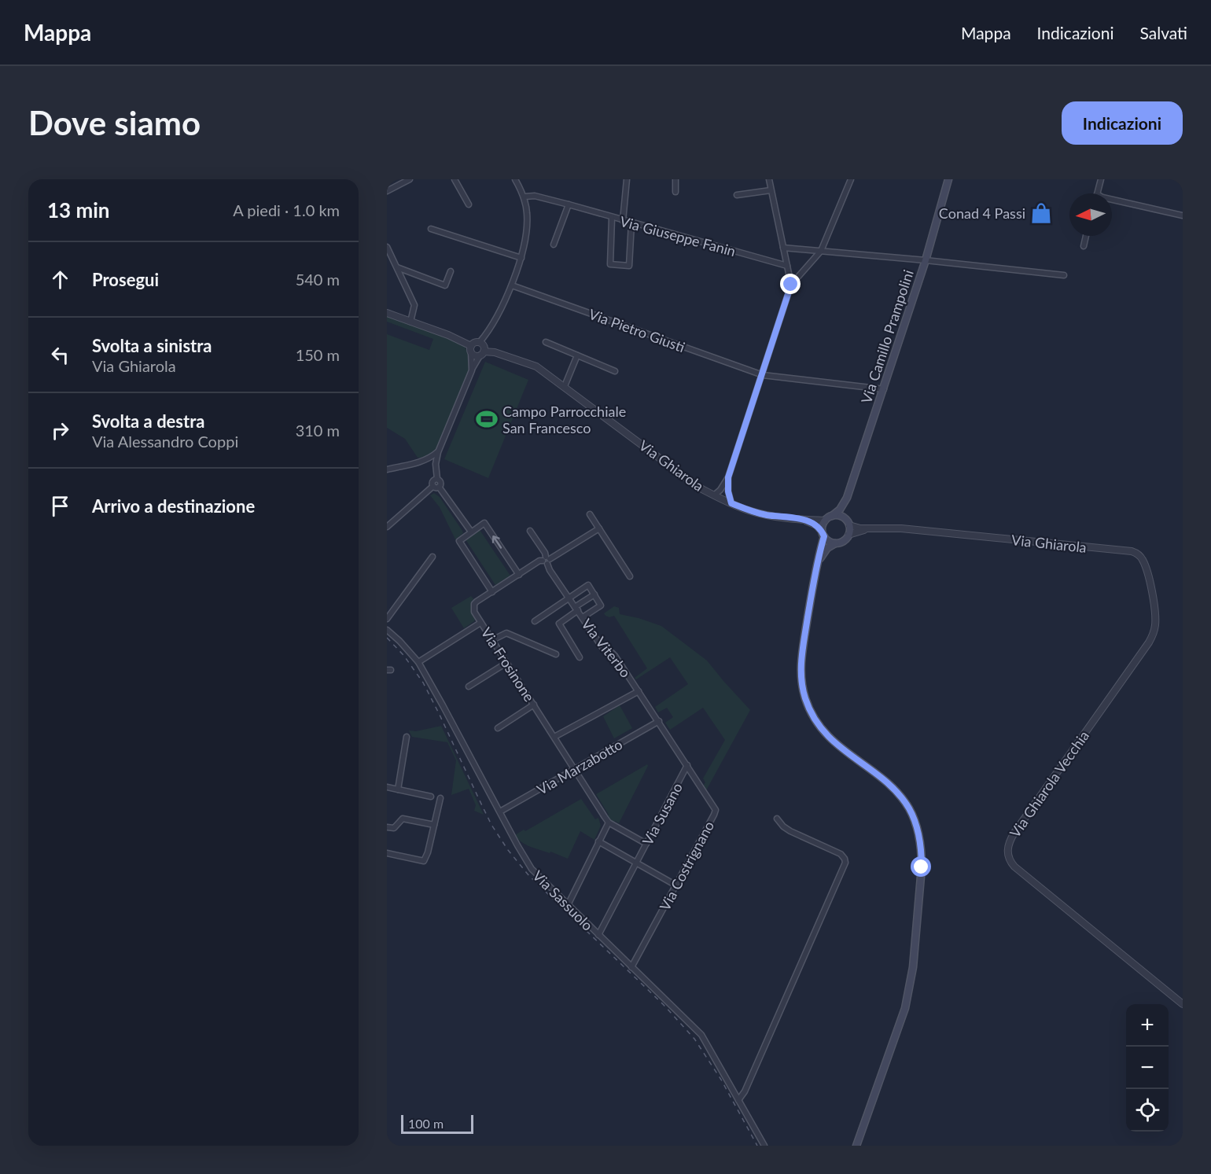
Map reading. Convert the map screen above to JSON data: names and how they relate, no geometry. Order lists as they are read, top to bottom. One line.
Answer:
{"streets":{"main road":["Via Camillo Prampolini"],"street":["Via Giuseppe Fanin","Via Pietro Giusti","Via Ghiarola","Via Viterbo","Via Frosinone","Via Marzabotto","Via Ghiarola Vecchia","Via Susano","Via Costrignano","Via Sassuolo"]},"crossings":[["Via Pietro Giusti","Via Camillo Prampolini"],["Via Camillo Prampolini","Via Ghiarola"],["Via Ghiarola","Via Ghiarola Vecchia"],["Via Viterbo","Via Frosinone"],["Via Viterbo","Via Marzabotto"],["Via Viterbo","Via Susano"],["Via Viterbo","Via Costrignano"],["Via Frosinone","Via Marzabotto"],["Via Marzabotto","Via Sassuolo"],["Via Susano","Via Costrignano"],["Via Susano","Via Sassuolo"],["Via Costrignano","Via Sassuolo"]],"places":{"shop":["Conad 4 Passi"],"sports":["Campo Parrocchiale San Francesco"]},"scale_bar":"100 m","north":"left","page":{"header":"Mappa","nav":["Mappa","Indicazioni","Salvati"],"buttons":"Indicazioni","title":"Dove siamo","heading":["13 min","A piedi · 1.0 km"],"list":[["Prosegui","540 m"],["Svolta a sinistra","Via Ghiarola","150 m"],["Svolta a destra","Via Alessandro Coppi","310 m"],"Arrivo a destinazione"],"map_buttons":["+","−"],"scale":"100 m"}}
